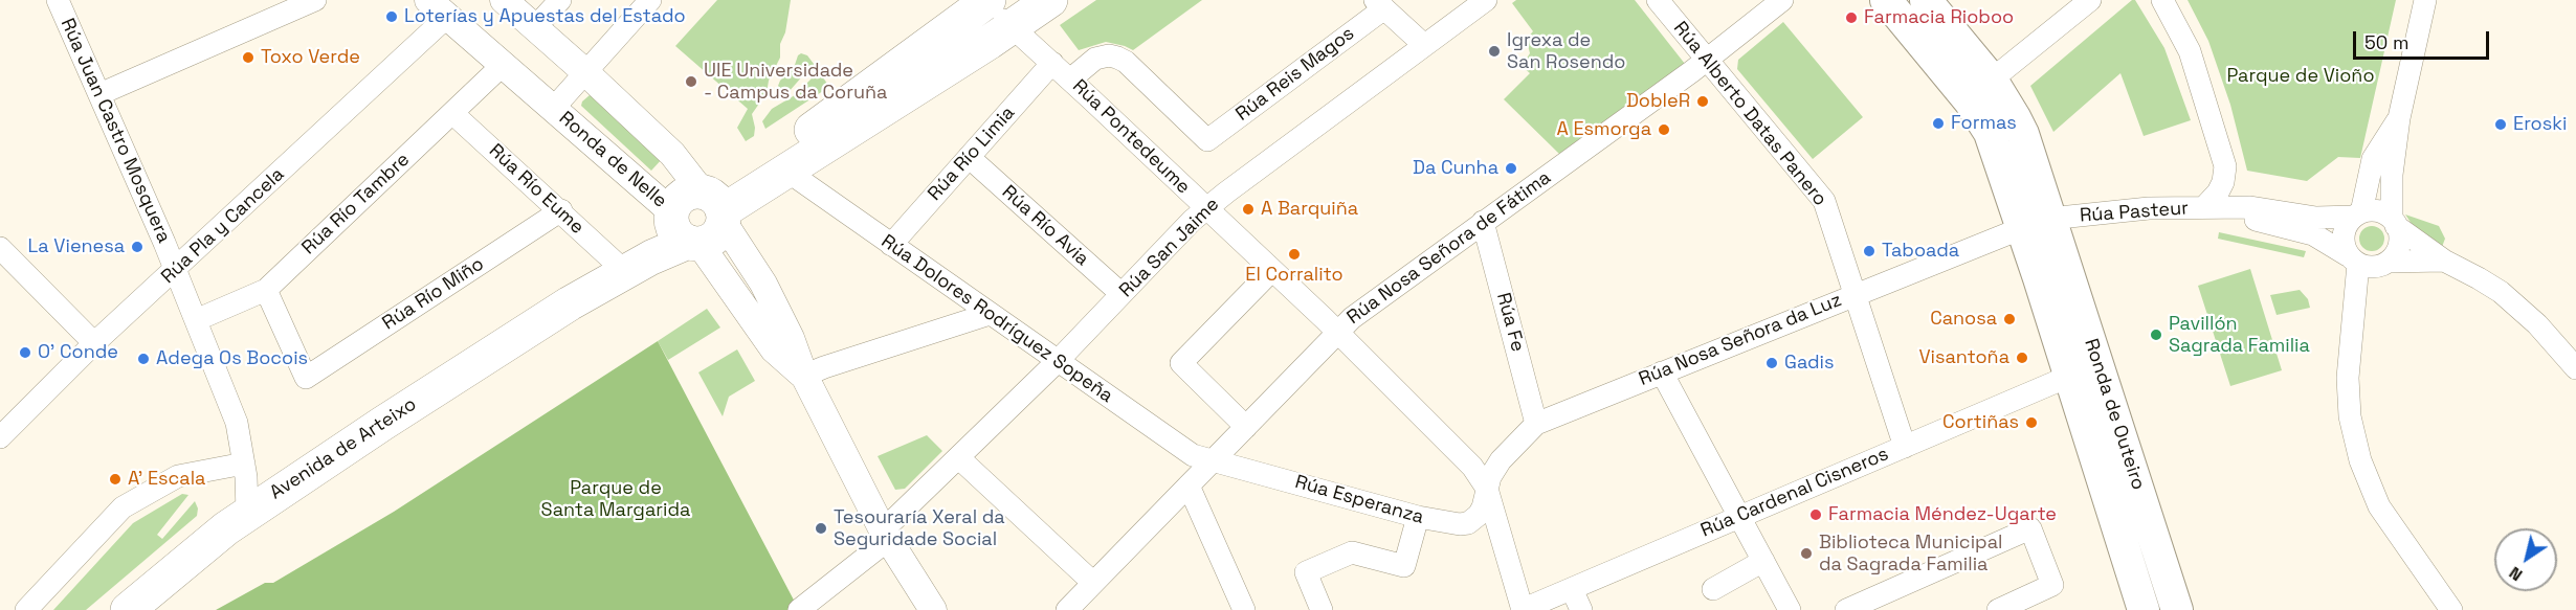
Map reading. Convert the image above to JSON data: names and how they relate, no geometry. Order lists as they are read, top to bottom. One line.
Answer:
{"streets":{"main road":["Ronda de Outeiro","Avenida de Arteixo"],"street":["Rúa Reis Magos","Rúa Alberto Datas Panero","Rúa Juan Castro Mosquera","Rúa Pontedeume","Rúa Río Limia","Ronda de Nelle","Rúa Río Eume","Rúa Río Tambre","Rúa Pasteur","Rúa Pla y Cancela","Rúa Río Avia","Rúa San Jaime","Rúa Nosa Señora de Fátima","Rúa Río Miño","Rúa Dolores Rodríguez Sopeña","Rúa Fe","Rúa Nosa Señora da Luz","Rúa Cardenal Cisneros","Rúa Esperanza"]},"crossings":[["Rúa Reis Magos","Rúa Pontedeume"],["Rúa Alberto Datas Panero","Rúa Nosa Señora de Fátima"],["Rúa Alberto Datas Panero","Rúa Nosa Señora da Luz"],["Rúa Alberto Datas Panero","Rúa Cardenal Cisneros"],["Rúa Juan Castro Mosquera","Rúa Río Tambre"],["Rúa Juan Castro Mosquera","Rúa Pla y Cancela"],["Rúa Juan Castro Mosquera","Avenida de Arteixo"],["Rúa Pontedeume","Rúa Río Limia"],["Rúa Pontedeume","Rúa San Jaime"],["Rúa Pontedeume","Rúa Nosa Señora de Fátima"],["Rúa Pontedeume","Rúa Nosa Señora da Luz"],["Rúa Pontedeume","Avenida de Arteixo"],["Rúa Pontedeume","Rúa Cardenal Cisneros"],["Rúa Pontedeume","Rúa Esperanza"],["Rúa Río Limia","Rúa Río Avia"],["Rúa Río Limia","Rúa Dolores Rodríguez Sopeña"],["Ronda de Nelle","Rúa Río Tambre"],["Ronda de Nelle","Rúa Pla y Cancela"],["Ronda de Nelle","Rúa San Jaime"],["Ronda de Nelle","Avenida de Arteixo"],["Rúa Río Eume","Rúa Río Tambre"],["Rúa Río Eume","Rúa Río Miño"],["Rúa Río Eume","Avenida de Arteixo"],["Rúa Río Tambre","Rúa Río Miño"],["Rúa Pasteur","Rúa Nosa Señora da Luz"],["Rúa Pasteur","Ronda de Outeiro"],["Rúa Río Avia","Rúa San Jaime"],["Rúa San Jaime","Rúa Dolores Rodríguez Sopeña"],["Rúa Nosa Señora de Fátima","Rúa Dolores Rodríguez Sopeña"],["Rúa Nosa Señora de Fátima","Rúa Fe"],["Rúa Nosa Señora de Fátima","Rúa Esperanza"],["Rúa Dolores Rodríguez Sopeña","Avenida de Arteixo"],["Rúa Dolores Rodríguez Sopeña","Rúa Esperanza"],["Rúa Fe","Rúa Nosa Señora da Luz"],["Rúa Nosa Señora da Luz","Ronda de Outeiro"],["Rúa Nosa Señora da Luz","Rúa Esperanza"],["Ronda de Outeiro","Rúa Cardenal Cisneros"]],"parks":["Parque de Vioño","Parque de Santa Margarida"],"places":["Loterías y Apuestas del Estado","Farmacia Rioboo","Igrexa de San Rosendo","Toxo Verde","UIE Universidade - Campus da Coruña","DobleR","Formas","Eroski","A Esmorga","Da Cunha","A Barquiña","La Vienesa","Taboada","El Corralito","Canosa","Pavillón Sagrada Familia","O' Conde","Visantoña","Adega Os Bocois","Gadis","Cortiñas","A' Escala","Farmacia Méndez-Ugarte","Tesouraría Xeral da Seguridade Social","Biblioteca Municipal da Sagrada Familia"],"scale_bar":"50 m","north":"bottom left"}
